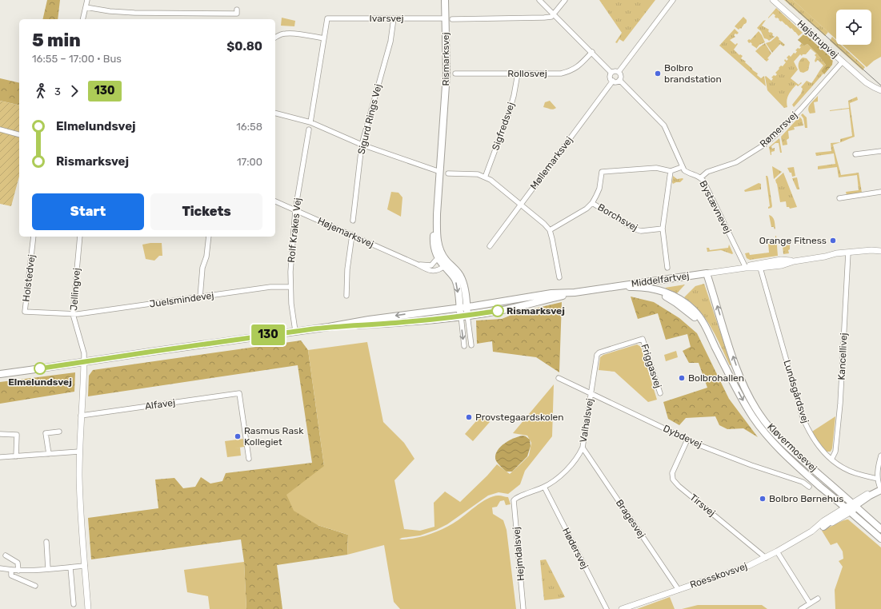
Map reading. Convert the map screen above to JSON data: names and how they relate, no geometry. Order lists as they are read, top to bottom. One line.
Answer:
{"streets":{"main road":["Rismarksvej","Middelfartvej","Kløvermosevej"],"street":["Ivarsvej","Højstrupvej","Rollosvej","Sigurd Rings Vej","Sigfredsvej","Rømersvej","Møllemarksvej","Bystævnevej","Borchsvej","Rolf Krakes Vej","Højemarksvej","Holstedvej","Jellingvej","Juelsmindevej","Kancellivej","Friggasvej","Lundsgårdsvej","Alfavej","Valhalsvej","Dybdevej","Tirsvej","Bragesvej","Hødersvej","Hejmdalsvej","Roesskovsvej"]},"crossings":[["Ivarsvej","Rismarksvej"],["Ivarsvej","Sigurd Rings Vej"],["Højstrupvej","Rømersvej"],["Rismarksvej","Højemarksvej"],["Rismarksvej","Middelfartvej"],["Rollosvej","Sigfredsvej"],["Rømersvej","Bystævnevej"],["Bystævnevej","Middelfartvej"],["Rolf Krakes Vej","Højemarksvej"],["Rolf Krakes Vej","Middelfartvej"],["Rolf Krakes Vej","Juelsmindevej"],["Holstedvej","Jellingvej"],["Holstedvej","Juelsmindevej"],["Middelfartvej","Jellingvej"],["Middelfartvej","Kancellivej"],["Middelfartvej","Lundsgårdsvej"],["Middelfartvej","Kløvermosevej"],["Jellingvej","Juelsmindevej"],["Kancellivej","Lundsgårdsvej"],["Friggasvej","Valhalsvej"],["Valhalsvej","Dybdevej"],["Valhalsvej","Bragesvej"],["Valhalsvej","Hødersvej"],["Valhalsvej","Hejmdalsvej"],["Dybdevej","Tirsvej"],["Kløvermosevej","Roesskovsvej"],["Tirsvej","Roesskovsvej"],["Bragesvej","Roesskovsvej"]],"places":["Bolbro brandstation","Orange Fitness","Rismarksvej","Elmelundsvej","Bolbrohallen","Provstegaardskolen","Rasmus Rask Kollegiet","Bolbro Børnehus"],"lines":["bus line 130"],"page":{"on_map":"130","heading":["5 min","16:55 – 17:00 · Bus","$0.80"],"legs":["3","130"],"list":[{"name":"Elmelundsvej","value":"16:58"},{"name":"Rismarksvej","value":"17:00"}],"buttons":["Start","Tickets"]}}
